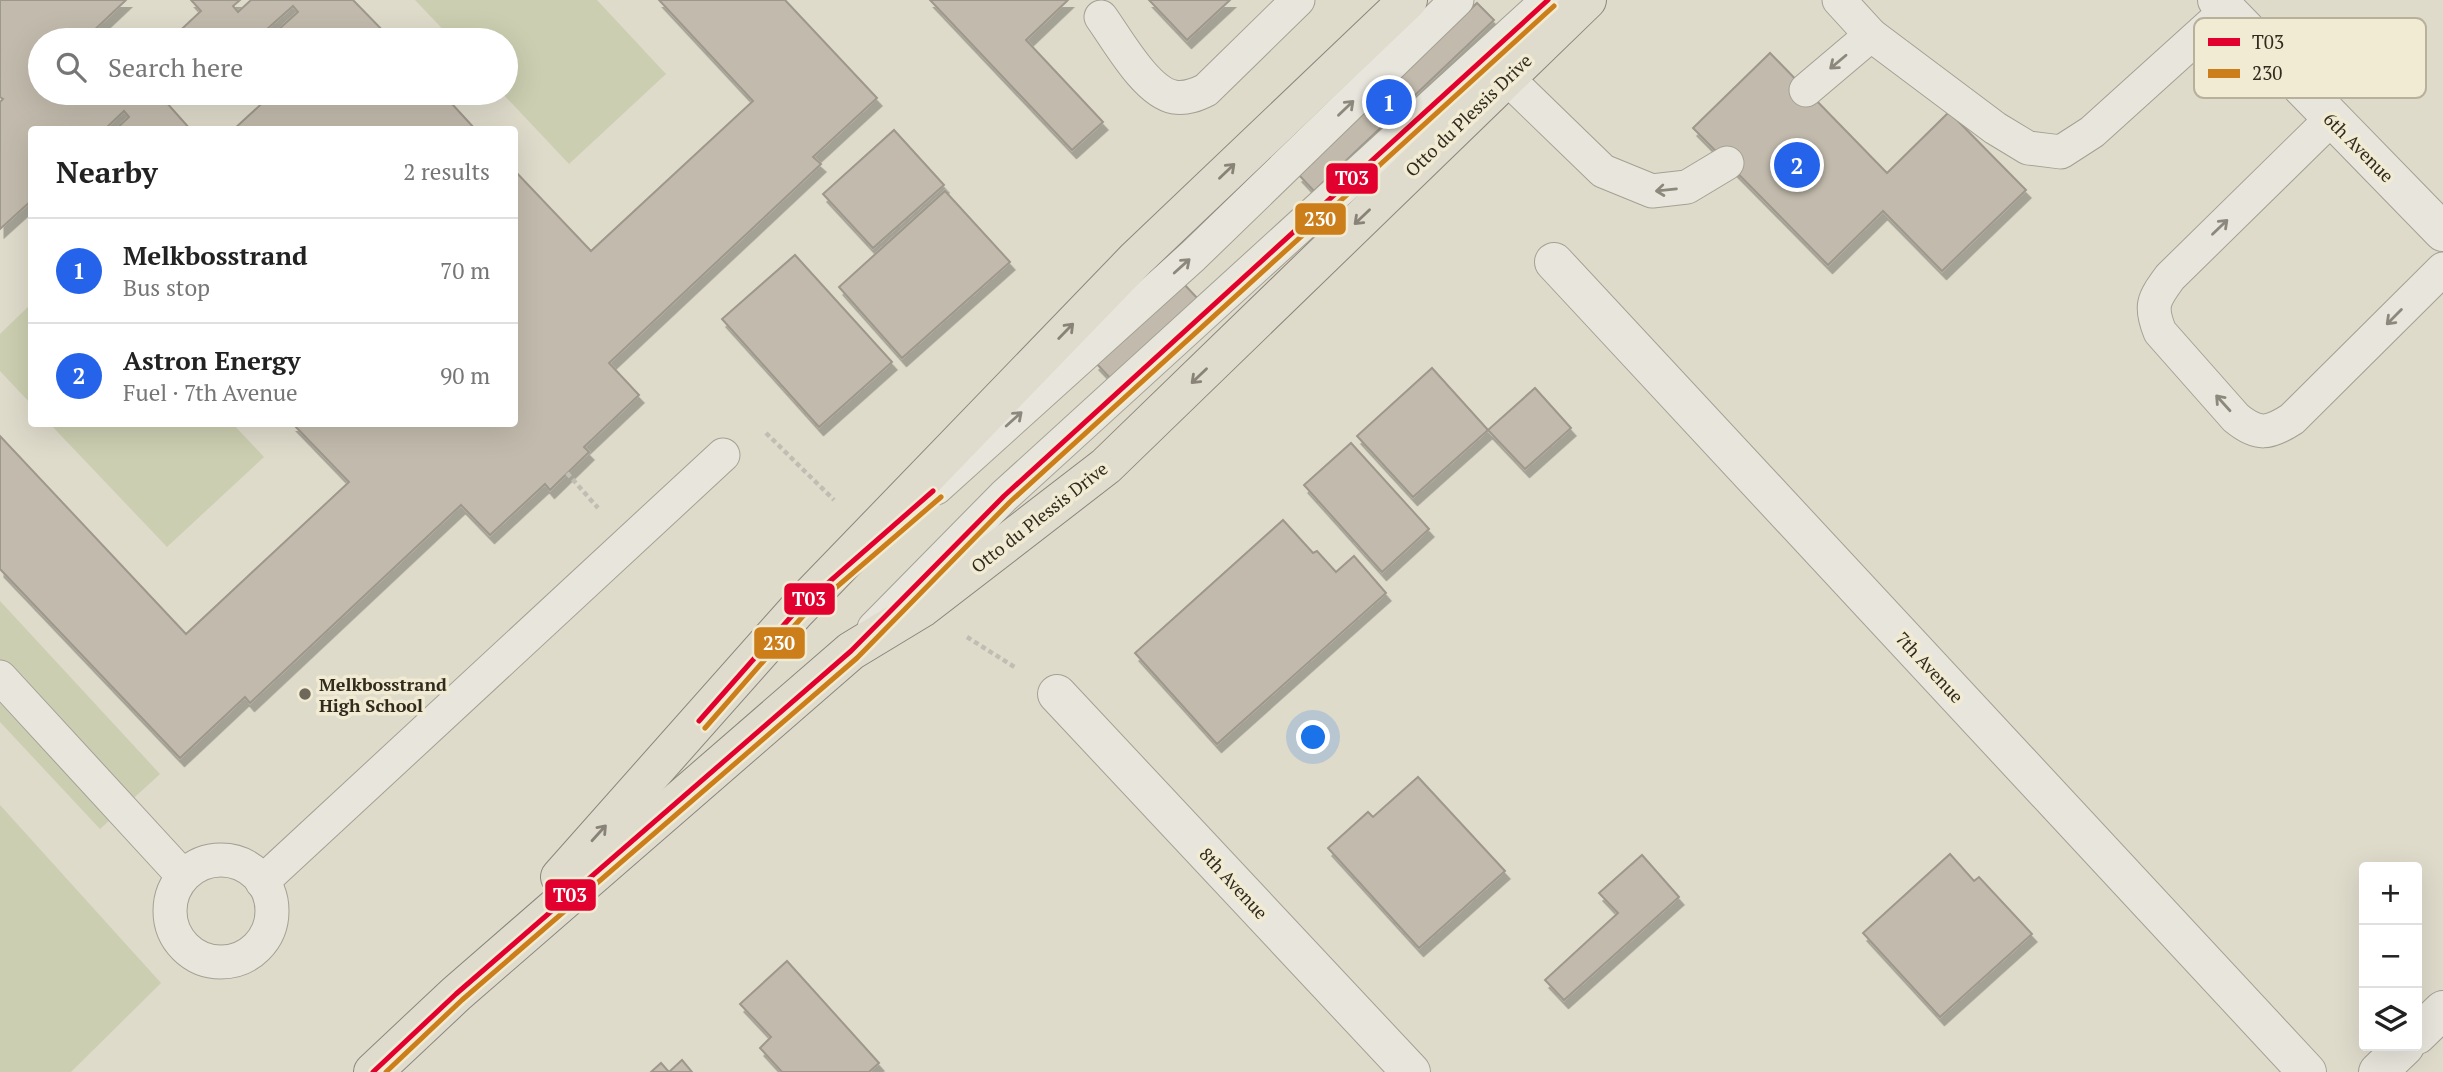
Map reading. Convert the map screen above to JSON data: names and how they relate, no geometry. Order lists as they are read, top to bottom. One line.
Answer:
{"streets":{"main road":["Otto du Plessis Drive"],"street":["6th Avenue","7th Avenue","8th Avenue"]},"places":["Melkbosstrand High School"],"lines":["transit line T03","transit line 230"],"legend":["T03","230"],"page":{"search":"Search here","pins":["1","2"],"heading":["Nearby","2 results"],"list":[{"mark":"1","name":"Melkbosstrand","note":"Bus stop","value":"70 m"},{"mark":"2","name":"Astron Energy","note":"Fuel · 7th Avenue","value":"90 m"}],"map_buttons":["+","−"]}}
